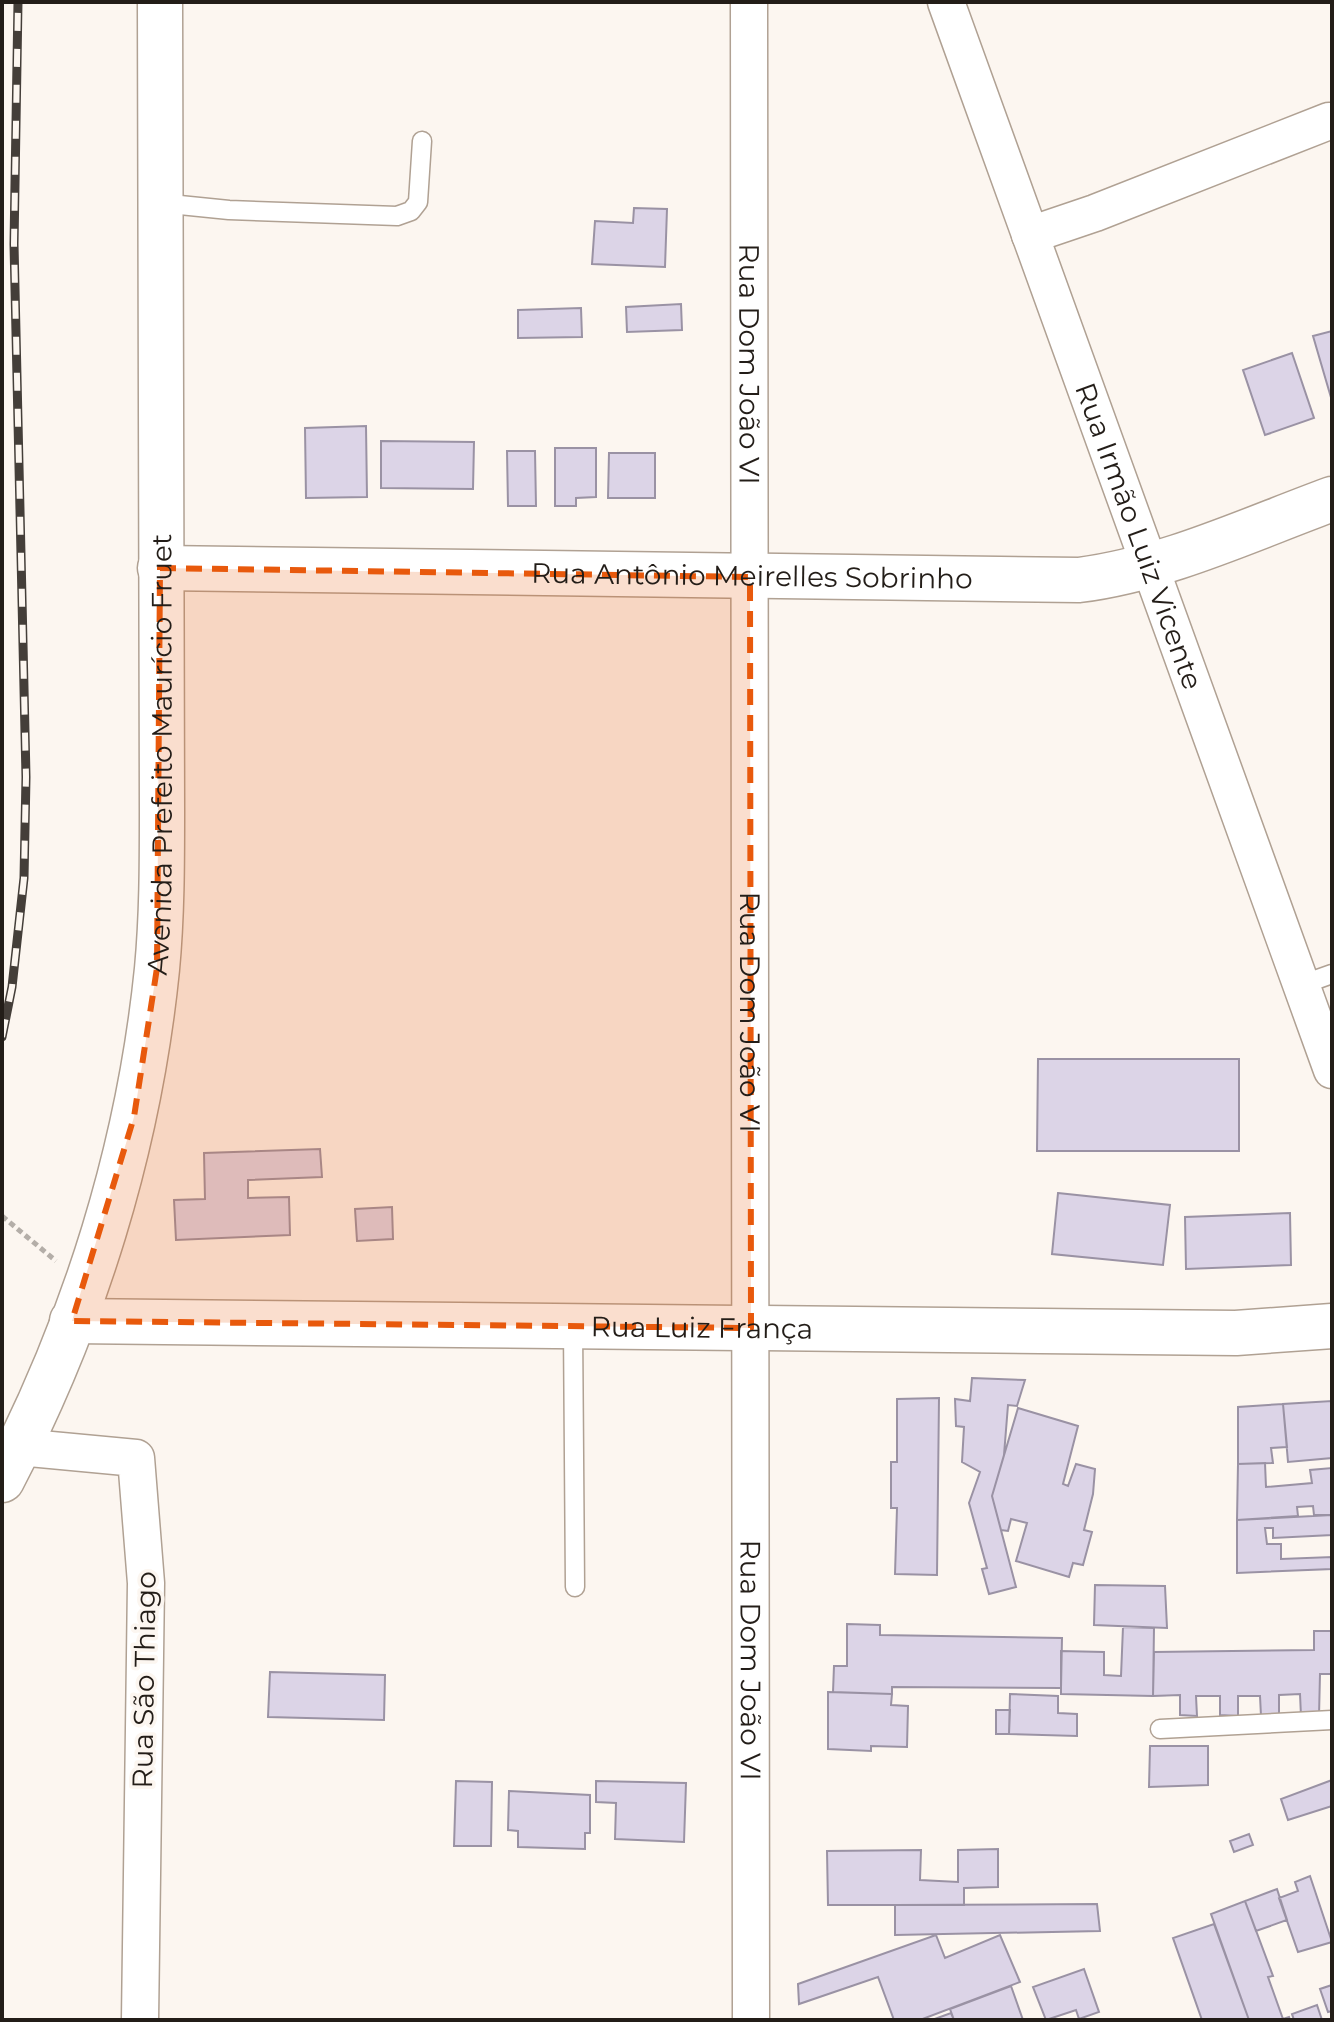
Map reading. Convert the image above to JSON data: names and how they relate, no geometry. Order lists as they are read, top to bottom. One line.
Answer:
{"streets":{"main road":["Rua Antônio Meirelles Sobrinho","Avenida Prefeito Maurício Fruet","Rua Luiz França"],"street":["Rua Dom João VI","Rua Irmão Luiz Vicente","Rua São Thiago"]},"crossings":[["Rua Dom João VI","Rua Antônio Meirelles Sobrinho"],["Rua Dom João VI","Rua Luiz França"],["Rua Irmão Luiz Vicente","Rua Antônio Meirelles Sobrinho"],["Rua Antônio Meirelles Sobrinho","Avenida Prefeito Maurício Fruet"],["Avenida Prefeito Maurício Fruet","Rua Luiz França"],["Avenida Prefeito Maurício Fruet","Rua São Thiago"]]}
